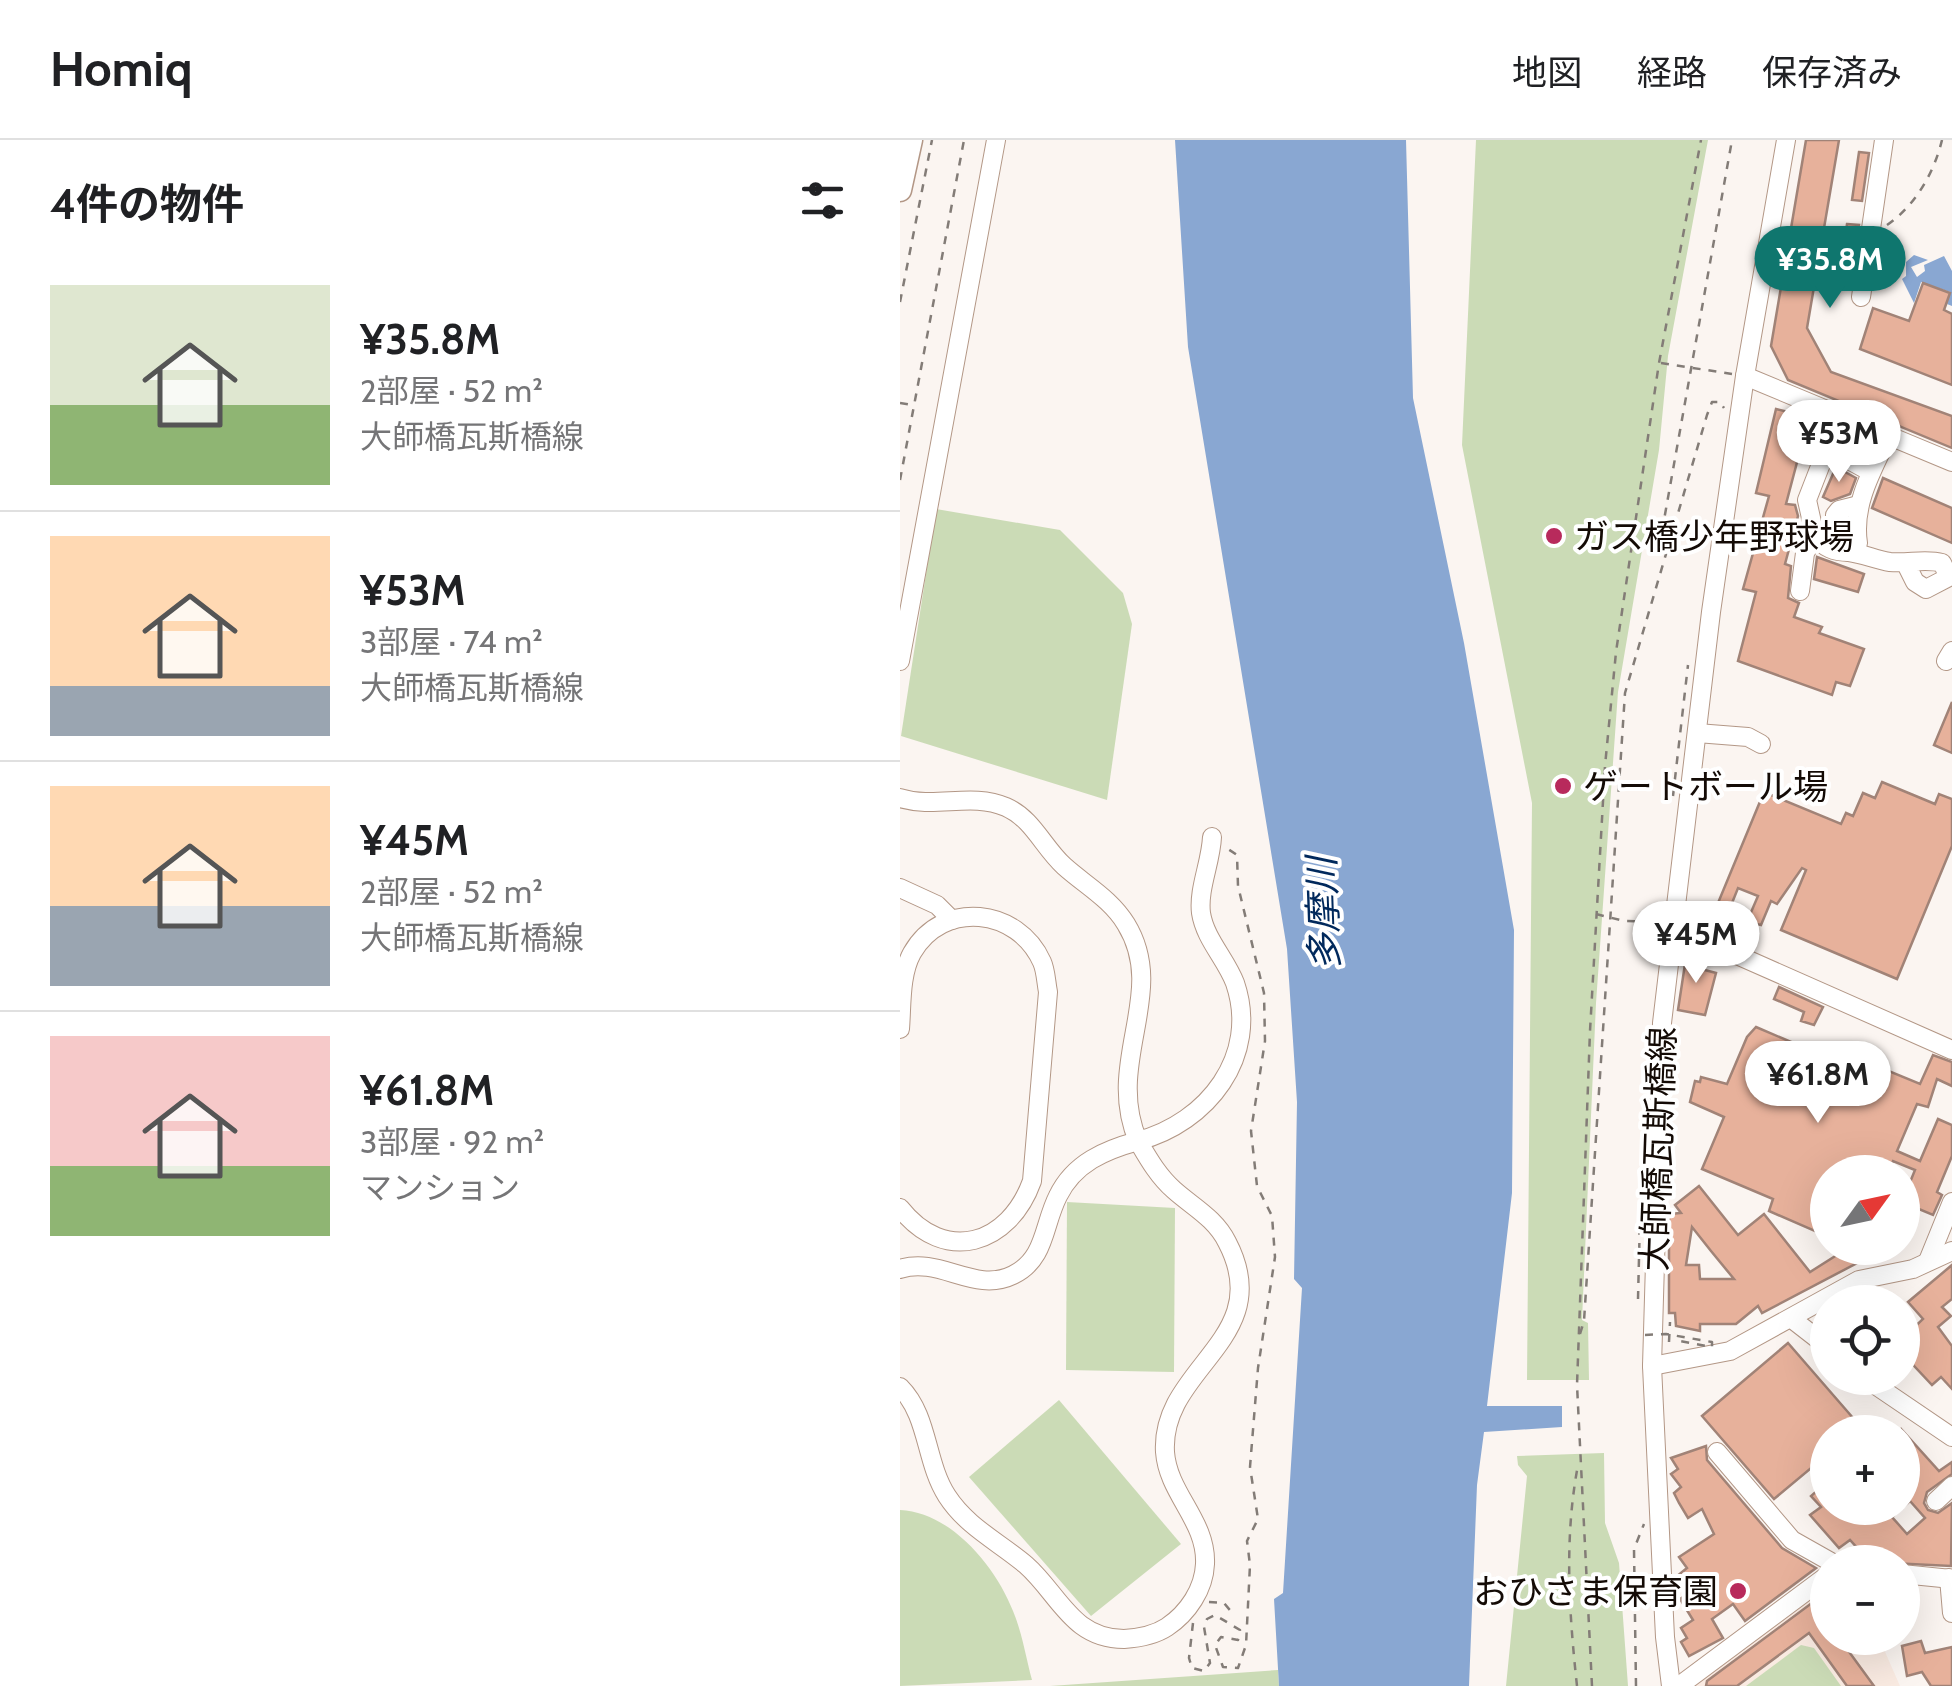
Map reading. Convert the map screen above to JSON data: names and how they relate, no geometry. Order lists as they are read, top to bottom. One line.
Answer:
{"streets":{"street":["大師橋瓦斯橋線"]},"water":["多摩川"],"places":["ガス橋少年野球場","ゲートボール場","おひさま保育園"],"north":"top right","page":{"header":"Homiq","nav":["地図","経路","保存済み"],"heading":"4件の物件","price":["¥35.8M","¥53M","¥45M","¥61.8M"],"list":[{"name":"¥35.8M","note":"2部屋 · 52 m² · 大師橋瓦斯橋線"},{"name":"¥53M","note":"3部屋 · 74 m² · 大師橋瓦斯橋線"},{"name":"¥45M","note":"2部屋 · 52 m² · 大師橋瓦斯橋線"},{"name":"¥61.8M","note":"3部屋 · 92 m² · マンション"}],"map_buttons":["+","−"]}}
